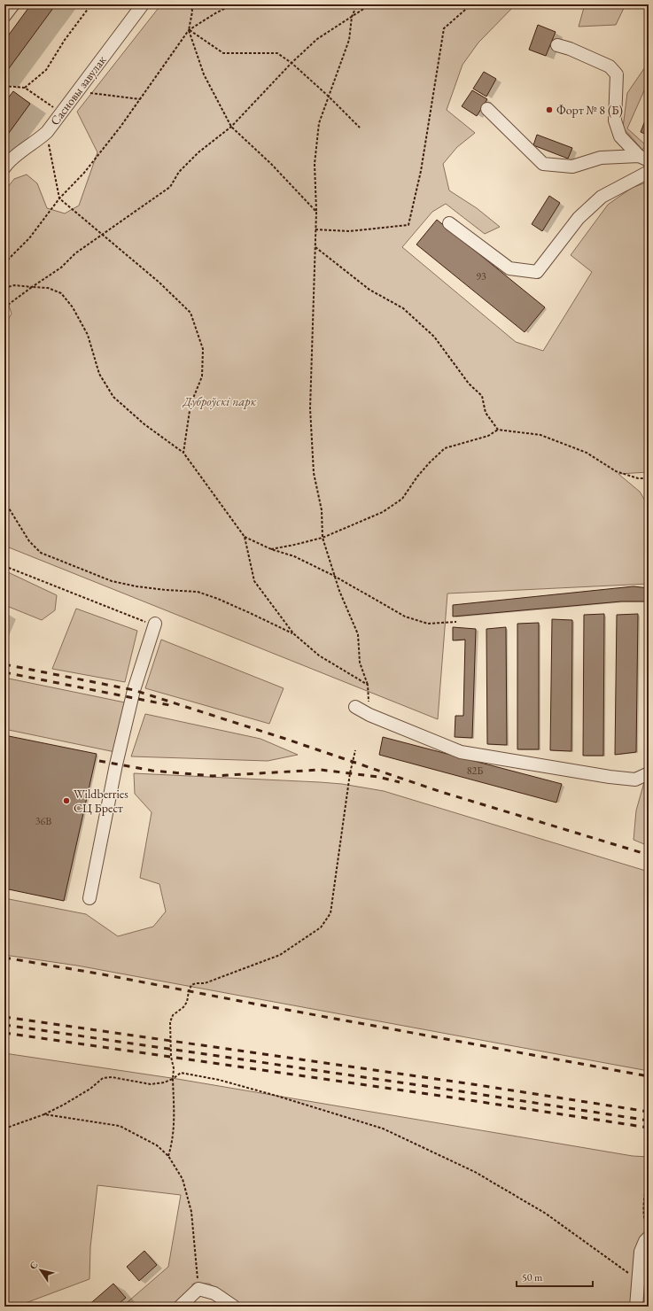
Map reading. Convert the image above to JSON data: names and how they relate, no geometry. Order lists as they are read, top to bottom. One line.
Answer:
{"streets":{"street":["Сасновы завулак"]},"parks":["Дуброўскі парк"],"places":["Форт № 8 (Б)","Wildberries СЦ Брест"],"house_numbers":["93","82Б","36В"],"scale_bar":"50 m","north":"top left"}
